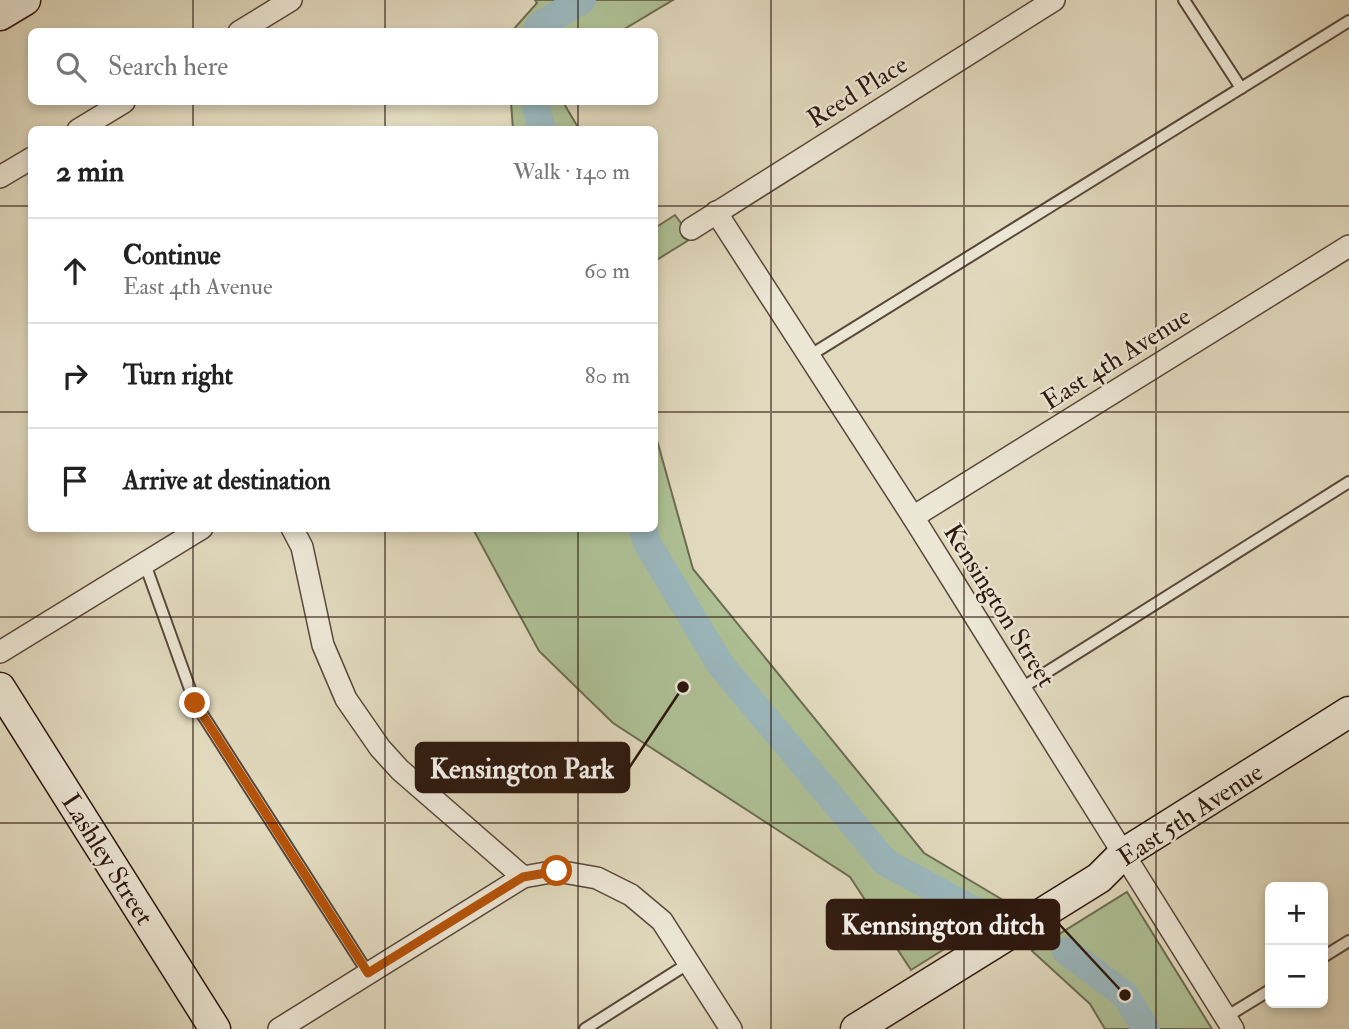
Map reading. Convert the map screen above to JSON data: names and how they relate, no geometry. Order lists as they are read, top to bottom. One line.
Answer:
{"streets":{"street":["Reed Place","East 4th Avenue","Kensington Street","East 5th Avenue","Lashley Street"]},"crossings":[["Reed Place","Kensington Street"],["East 4th Avenue","Kensington Street"],["Kensington Street","East 5th Avenue"]],"places":["Kensington Park","Kennsington ditch"],"page":{"search":"Search here","heading":["2 min","Walk · 140 m"],"list":[["Continue","East 4th Avenue","60 m"],["Turn right","80 m"],"Arrive at destination"],"map_buttons":["+","−"]}}
